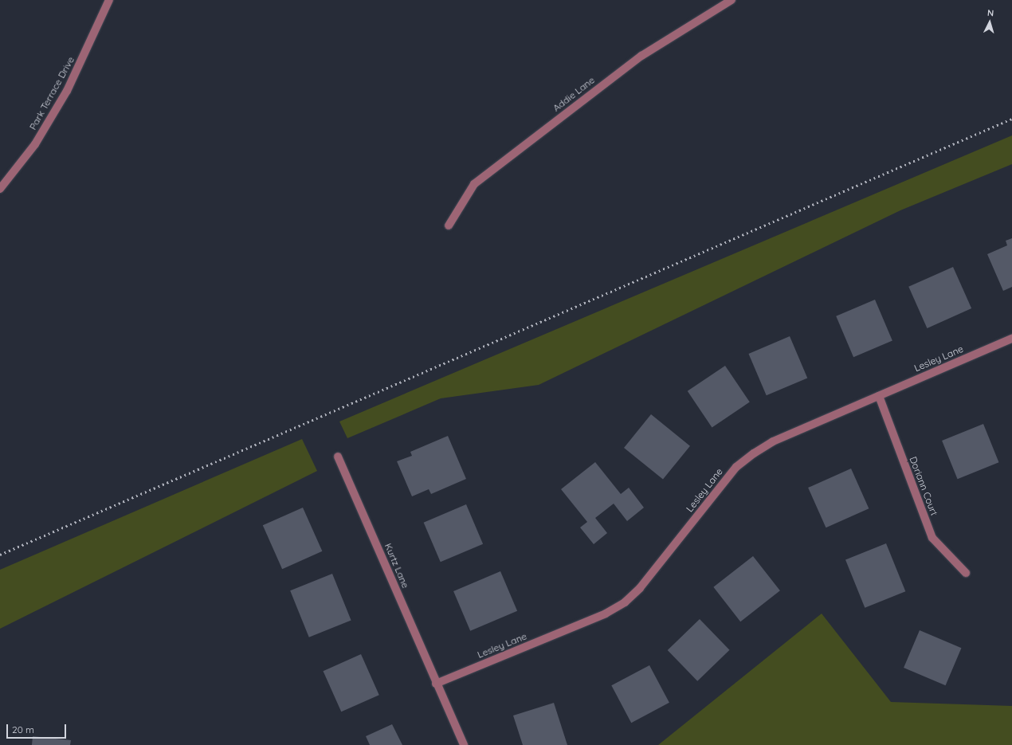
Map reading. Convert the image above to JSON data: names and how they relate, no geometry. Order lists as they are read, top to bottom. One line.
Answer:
{"streets":{"street":["Park Terrace Drive","Addie Lane","Lesley Lane","Doriann Court","Kurtz Lane"]},"crossings":[["Lesley Lane","Doriann Court"],["Lesley Lane","Kurtz Lane"]],"scale_bar":"20 m","north":"top"}
